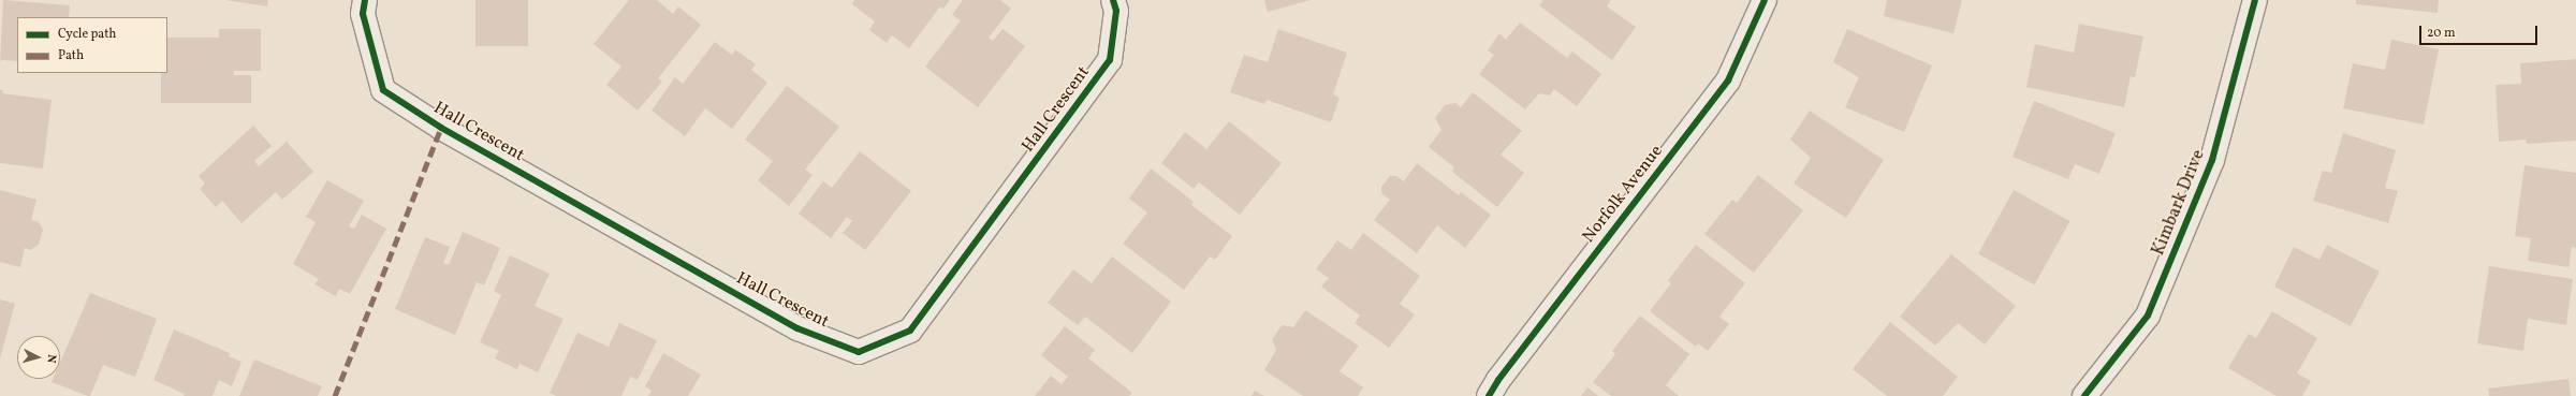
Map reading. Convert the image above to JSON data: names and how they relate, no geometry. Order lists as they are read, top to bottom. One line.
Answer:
{"streets":{"street":["Hall Crescent","Norfolk Avenue","Kimbark Drive"]},"legend":["Cycle path","Path"],"scale_bar":"20 m","north":"right"}
